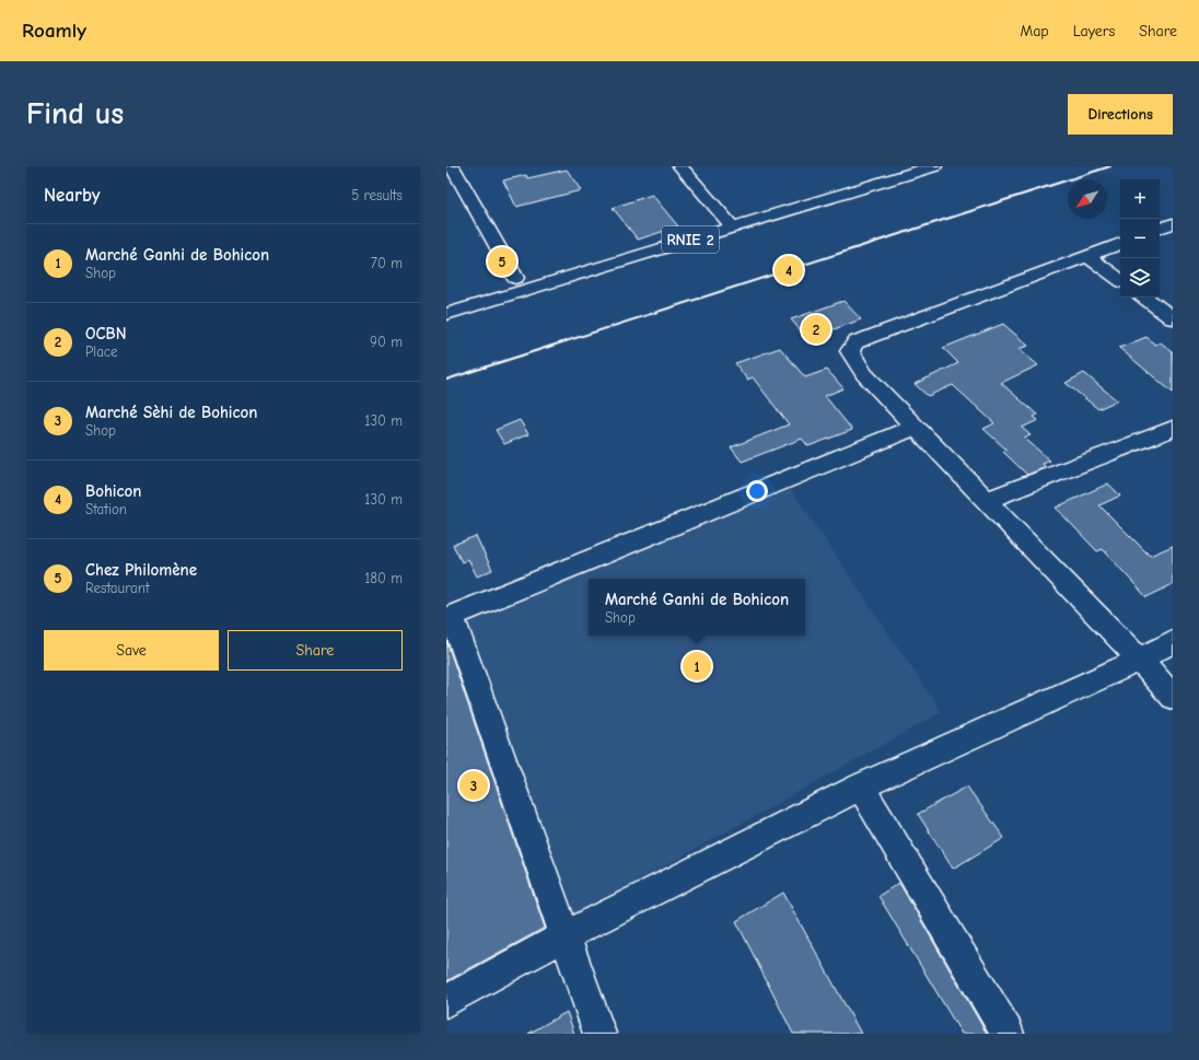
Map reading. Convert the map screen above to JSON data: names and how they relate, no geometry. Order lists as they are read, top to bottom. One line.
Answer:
{"streets":{"main road":["RNIE 2"]},"north":"bottom left","page":{"header":"Roamly","nav":["Map","Layers","Share"],"buttons":["Directions",["Save","Share"]],"title":"Find us","heading":["Nearby","5 results"],"map_buttons":["+","−"],"list":[{"mark":"1","name":"Marché Ganhi de Bohicon","note":"Shop","value":"70 m"},{"mark":"2","name":"OCBN","note":"Place","value":"90 m"},{"mark":"3","name":"Marché Sèhi de Bohicon","note":"Shop","value":"130 m"},{"mark":"4","name":"Bohicon","note":"Station","value":"130 m"},{"mark":"5","name":"Chez Philomène","note":"Restaurant","value":"180 m"}],"pins":["5","4","2","1","3"],"popup":["Marché Ganhi de Bohicon","Shop"]}}
